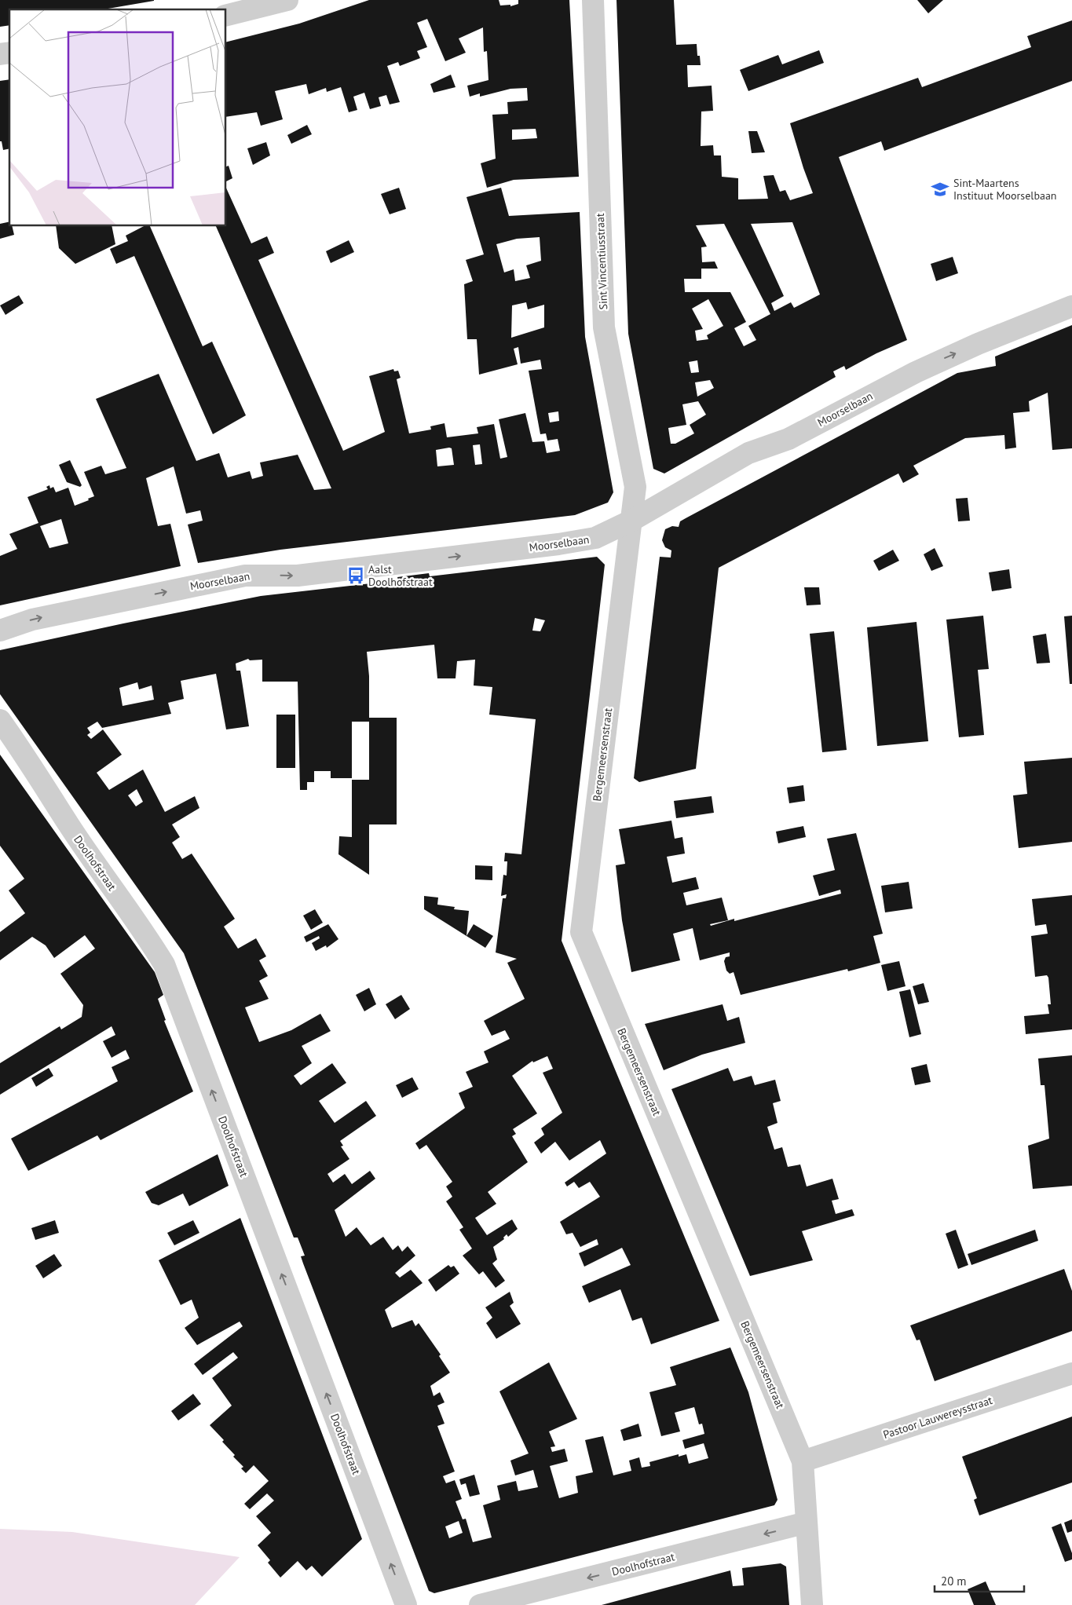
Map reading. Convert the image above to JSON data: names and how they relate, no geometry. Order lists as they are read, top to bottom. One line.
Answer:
{"streets":{"street":["Sint Vincentiusstraat","Moorselbaan","Bergemeersenstraat","Doolhofstraat","Pastoor Lauwereysstraat"]},"crossings":[["Sint Vincentiusstraat","Moorselbaan"],["Sint Vincentiusstraat","Bergemeersenstraat"],["Moorselbaan","Bergemeersenstraat"],["Bergemeersenstraat","Doolhofstraat"],["Bergemeersenstraat","Pastoor Lauwereysstraat"]],"one_way":["Moorselbaan","Doolhofstraat"],"places":{"school or university":["Sint-Maartens Instituut Moorselbaan"],"bus stop":["Aalst Doolhofstraat"]},"scale_bar":"20 m"}
